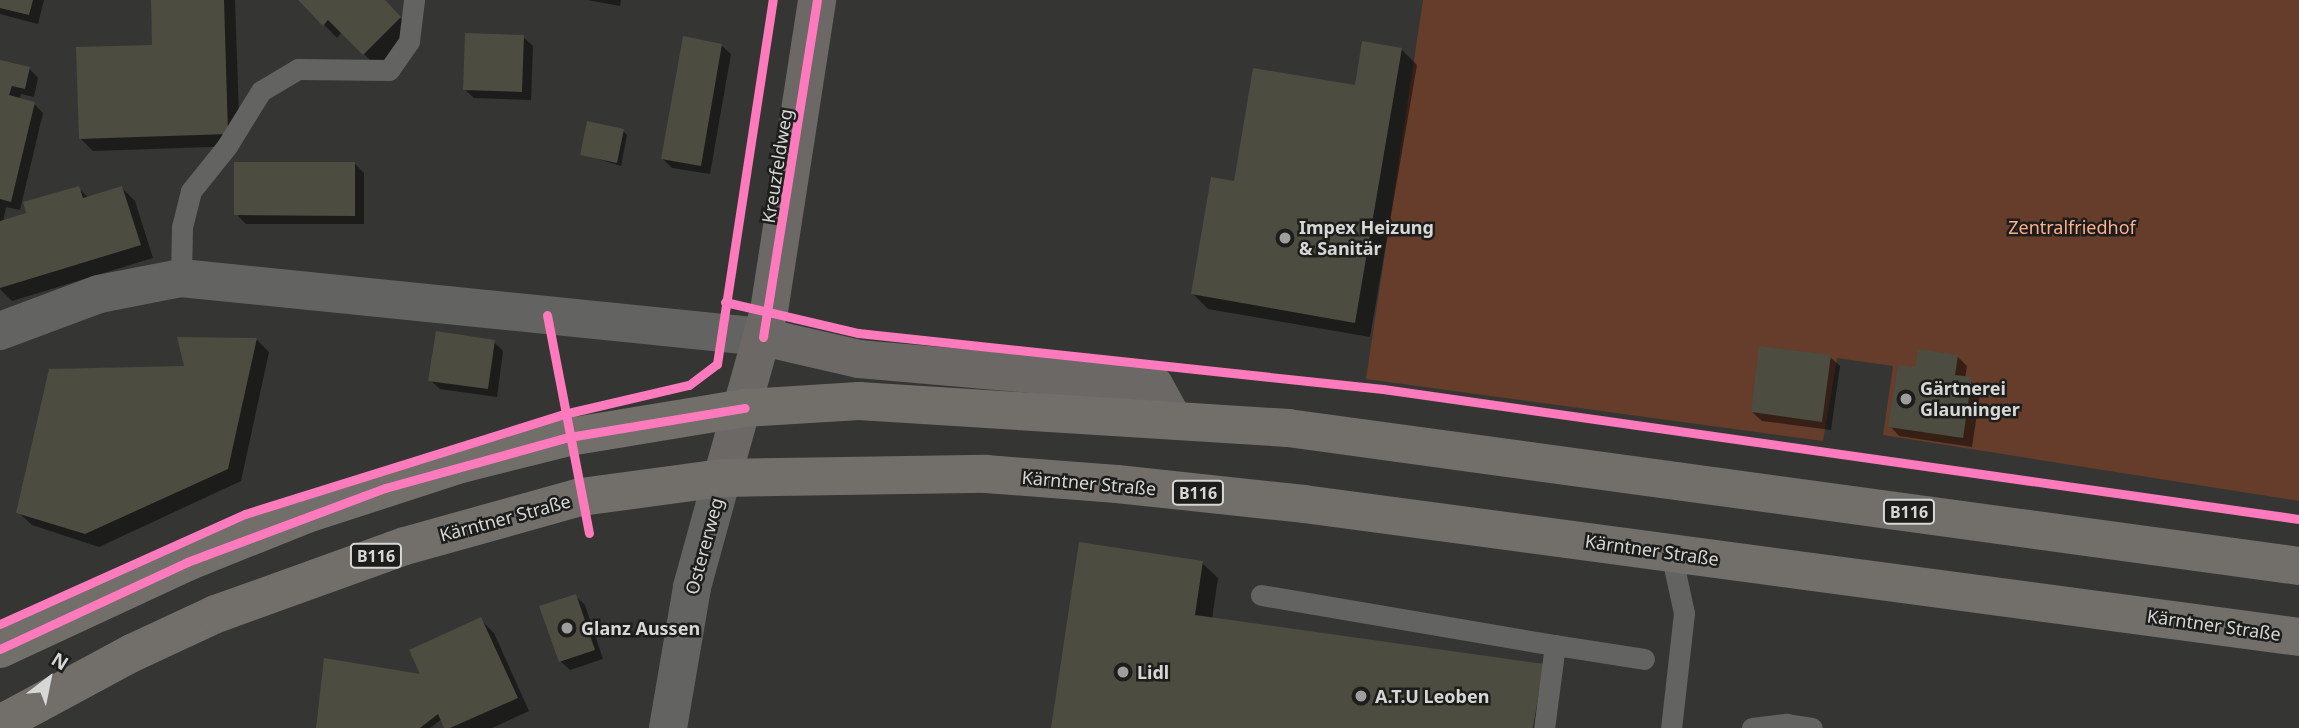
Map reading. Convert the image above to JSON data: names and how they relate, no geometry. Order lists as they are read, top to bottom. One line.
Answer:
{"streets":{"main road":["Kreuzfeldweg","Kärntner Straße","B116","Ostererweg"]},"crossings":[["Kreuzfeldweg","B116"],["Kreuzfeldweg","Ostererweg"],["Kärntner Straße","Ostererweg"],["B116","Ostererweg"]],"parks":["Zentralfriedhof"],"places":["Impex Heizung & Sanitär","Gärtnerei Glauninger","Glanz Aussen","Lidl","A.T.U Leoben"],"north":"top right"}
